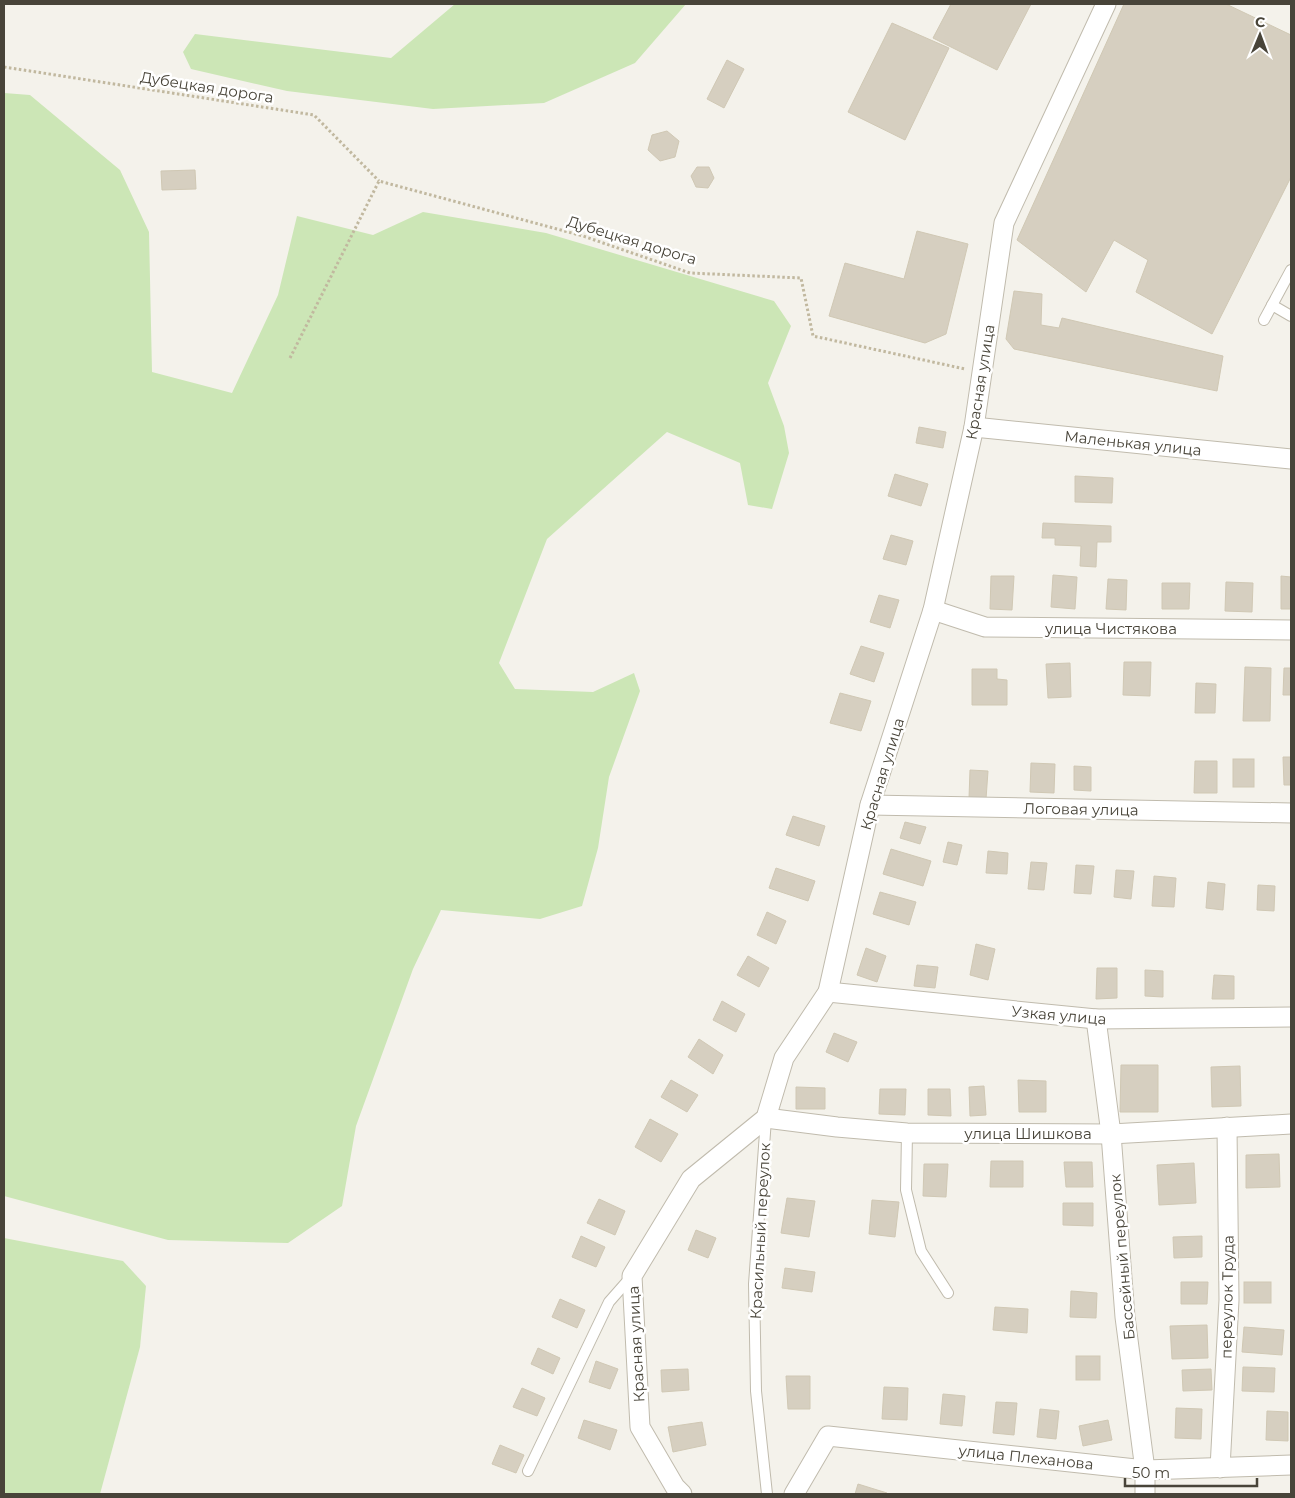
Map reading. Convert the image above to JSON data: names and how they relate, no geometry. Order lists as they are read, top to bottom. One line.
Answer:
{"streets":{"street":["Красная улица","Маленькая улица","улица Чистякова","Логовая улица","Узкая улица","улица Шишкова","Бассейный переулок","переулок Труда","улица Плеханова"],"lane":["Красильный переулок"],"path":["Дубецкая дорога"]},"crossings":[["Дубецкая дорога","Красная улица"],["Красная улица","Маленькая улица"],["Красная улица","улица Чистякова"],["Красная улица","Логовая улица"],["Красная улица","Узкая улица"],["Красная улица","улица Шишкова"],["Красная улица","Красильный переулок"],["Узкая улица","Бассейный переулок"],["улица Шишкова","Красильный переулок"],["улица Шишкова","Бассейный переулок"],["улица Шишкова","переулок Труда"],["Бассейный переулок","улица Плеханова"],["переулок Труда","улица Плеханова"]],"scale_bar":"50 m","north":"top"}
